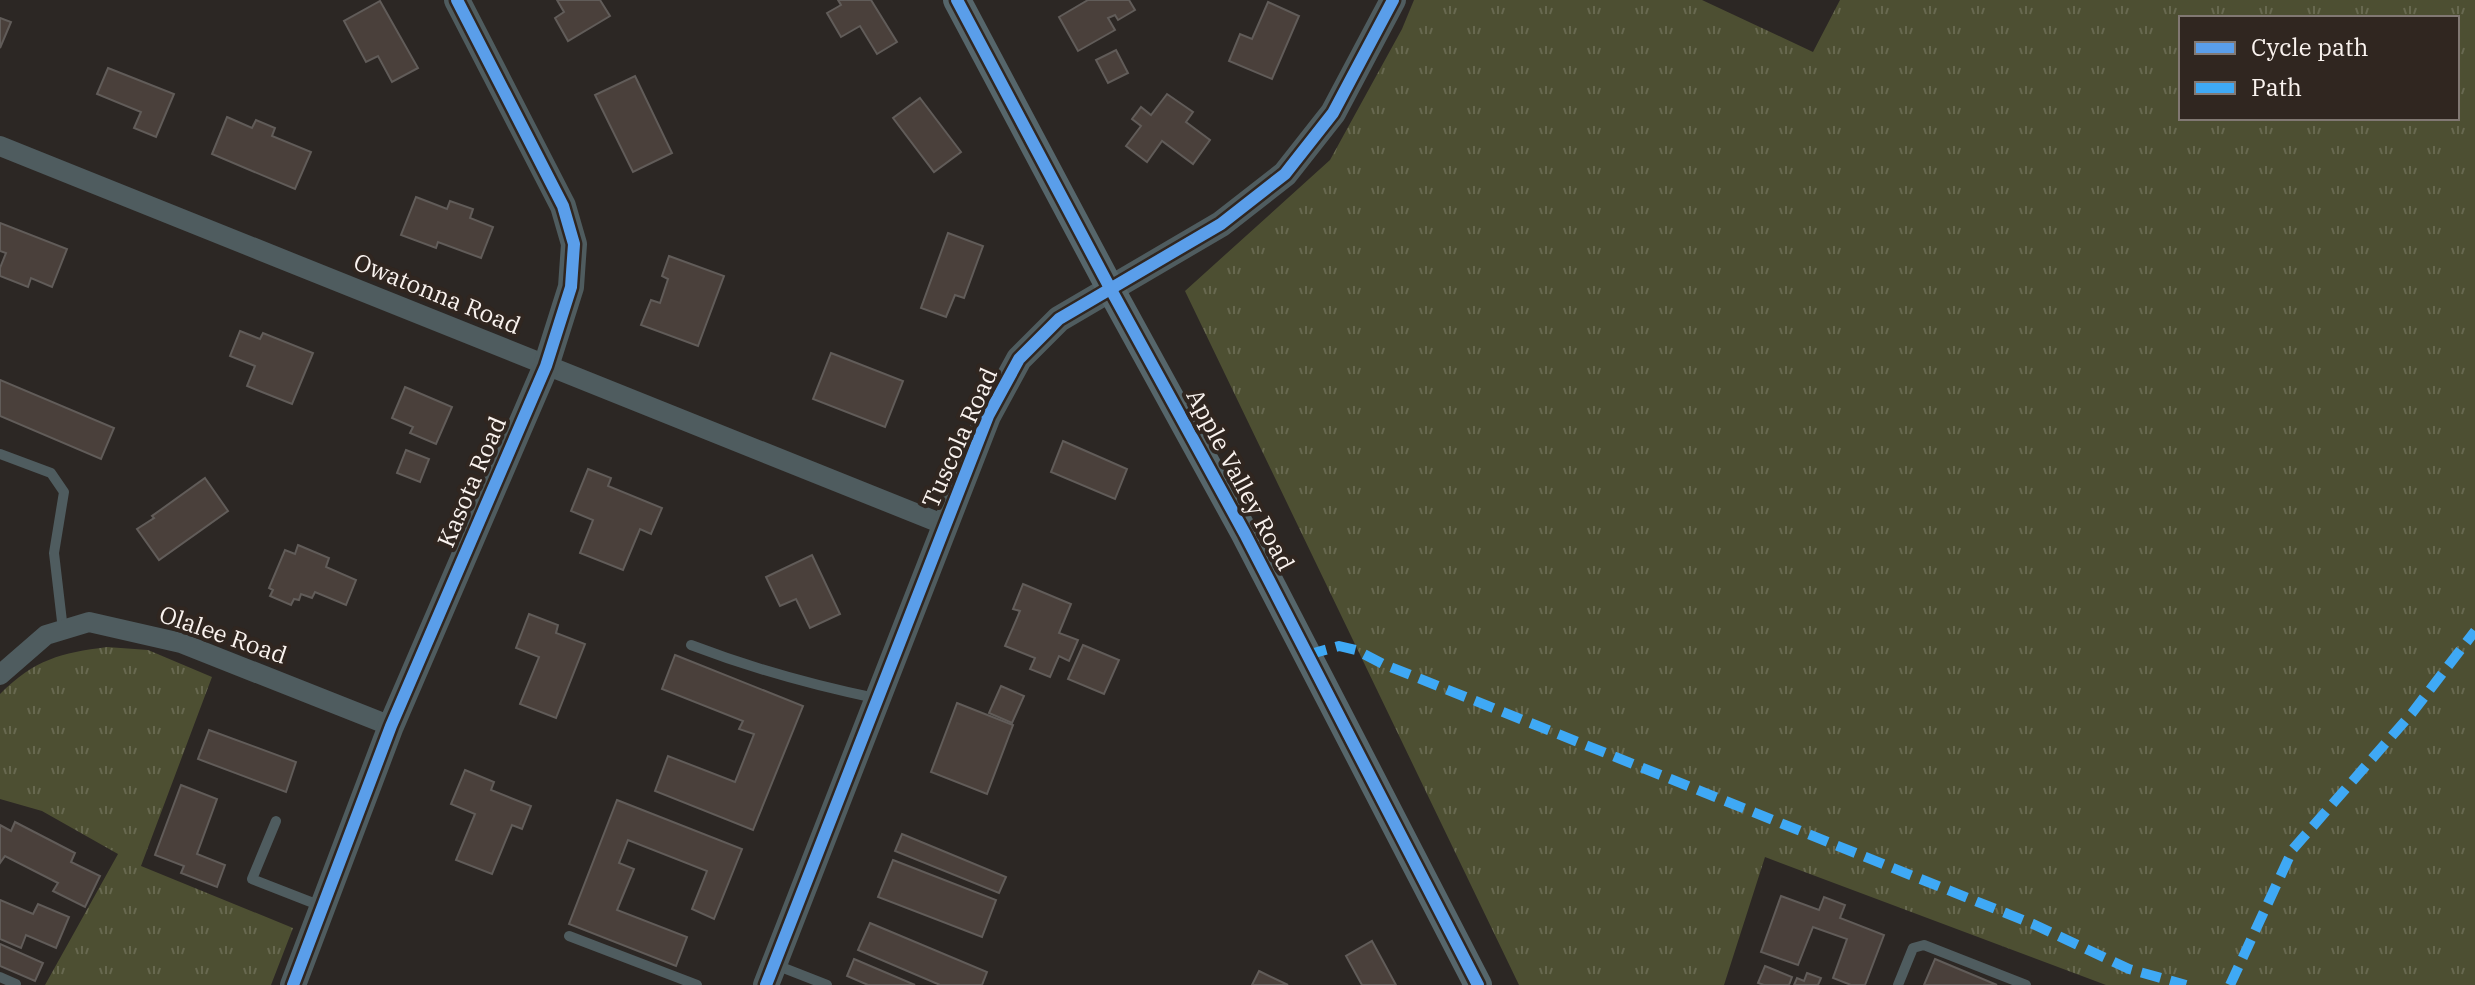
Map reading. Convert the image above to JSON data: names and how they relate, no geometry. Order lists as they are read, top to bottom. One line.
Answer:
{"streets":{"main road":["Apple Valley Road"],"street":["Owatonna Road","Tuscola Road","Kasota Road","Olalee Road"]},"crossings":[["Owatonna Road","Tuscola Road"],["Owatonna Road","Kasota Road"],["Tuscola Road","Apple Valley Road"],["Kasota Road","Olalee Road"]],"legend":["Cycle path","Path"]}
